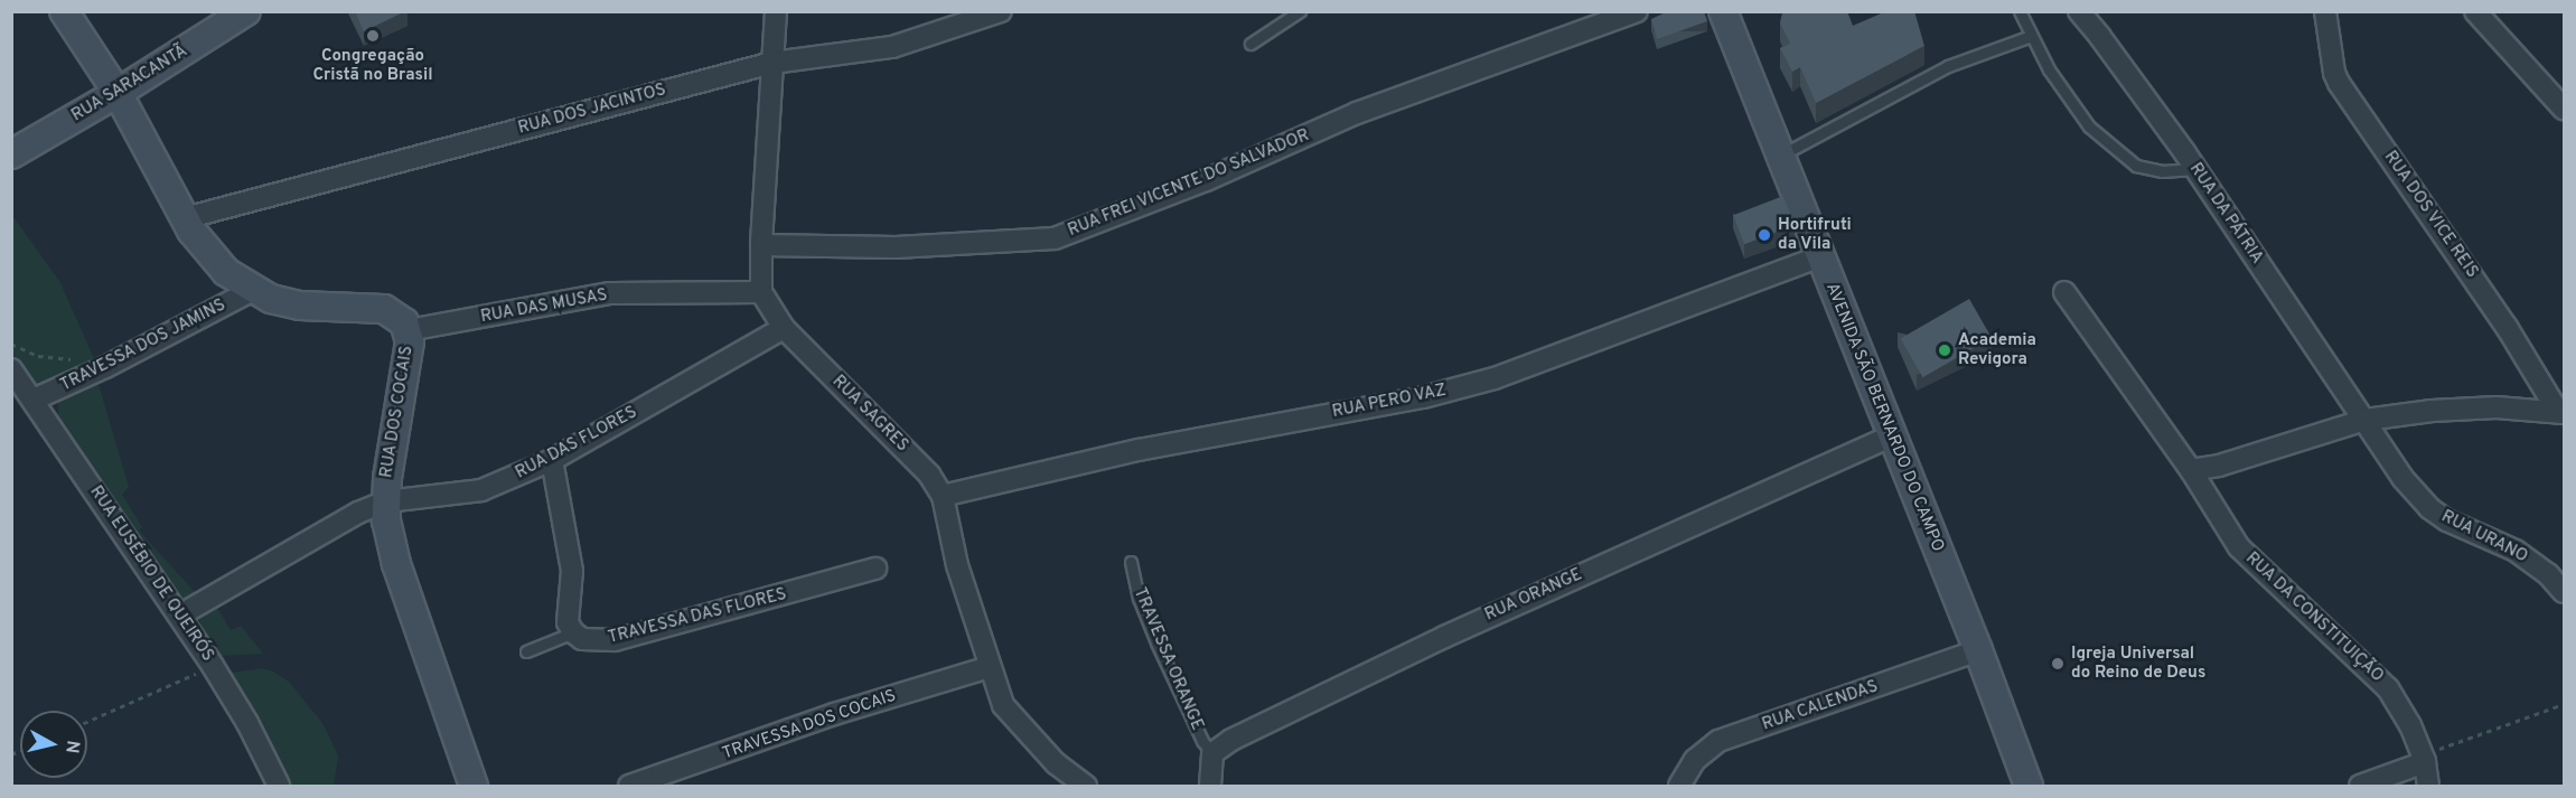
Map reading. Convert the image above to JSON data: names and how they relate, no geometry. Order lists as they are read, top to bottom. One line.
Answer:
{"streets":{"street":["RUA SARACANTÃ","RUA DOS JACINTOS","RUA FREI VICENTE DO SALVADOR","RUA DA PÁTRIA","RUA DOS VICE REIS","RUA DAS MUSAS","TRAVESSA DOS JAMINS","RUA PERO VAZ","RUA DOS COCAIS","RUA SAGRES","AVENIDA SÃO BERNARDO DO CAMPO","RUA DAS FLORES","RUA URANO","RUA EUSÉBIO DE QUEIRÓS","RUA ORANGE","TRAVESSA DAS FLORES","RUA DA CONSTITUIÇÃO","RUA CALENDAS","TRAVESSA DOS COCAIS"],"lane":["TRAVESSA ORANGE"]},"crossings":[["RUA SARACANTÃ","RUA DOS COCAIS"],["RUA DOS JACINTOS","RUA DOS COCAIS"],["RUA DA PÁTRIA","RUA URANO"],["RUA DAS MUSAS","RUA DOS COCAIS"],["RUA DAS MUSAS","RUA SAGRES"],["TRAVESSA DOS JAMINS","RUA DOS COCAIS"],["TRAVESSA DOS JAMINS","RUA EUSÉBIO DE QUEIRÓS"],["RUA PERO VAZ","RUA SAGRES"],["RUA PERO VAZ","AVENIDA SÃO BERNARDO DO CAMPO"],["RUA DOS COCAIS","RUA DAS FLORES"],["RUA SAGRES","RUA DAS FLORES"],["RUA SAGRES","TRAVESSA DOS COCAIS"],["AVENIDA SÃO BERNARDO DO CAMPO","RUA ORANGE"],["AVENIDA SÃO BERNARDO DO CAMPO","RUA CALENDAS"],["RUA DAS FLORES","RUA EUSÉBIO DE QUEIRÓS"],["RUA ORANGE","TRAVESSA ORANGE"]],"places":["Congregação Cristã no Brasil","Hortifruti da Vila","Academia Revigora","Igreja Universal do Reino de Deus"],"north":"right"}
